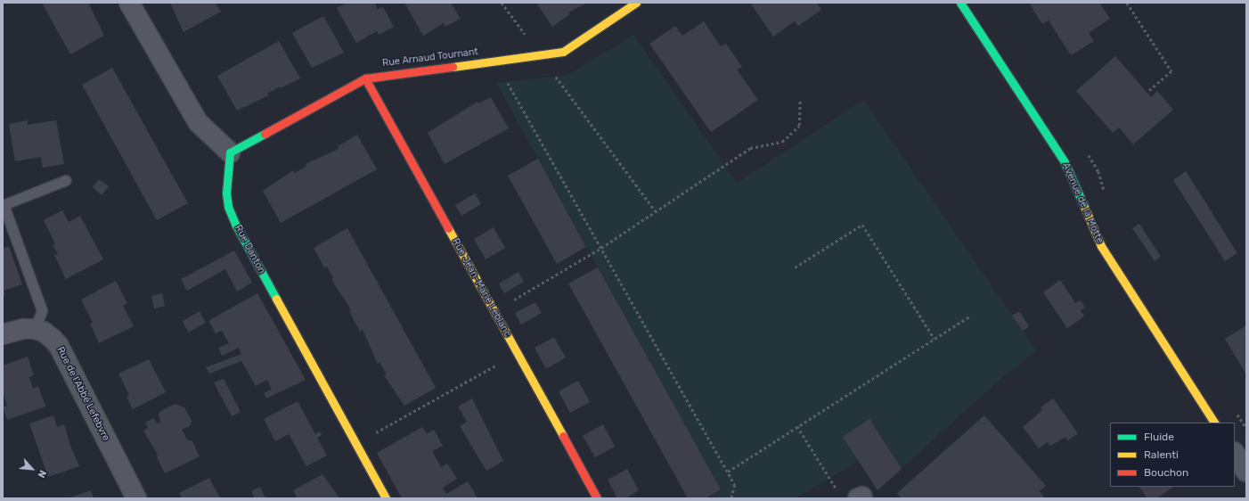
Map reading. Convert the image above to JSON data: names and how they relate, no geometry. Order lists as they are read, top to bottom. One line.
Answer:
{"streets":{"street":["Rue Arnaud Tournant","Avenue de la Motte","Rue Danton","Rue Jean-Marie Leblanc","Rue de l'Abbé Lefebvre"]},"crossings":[["Rue Arnaud Tournant","Rue Danton"],["Rue Arnaud Tournant","Rue Jean-Marie Leblanc"]],"legend":["Fluide","Ralenti","Bouchon"],"north":"bottom right"}
